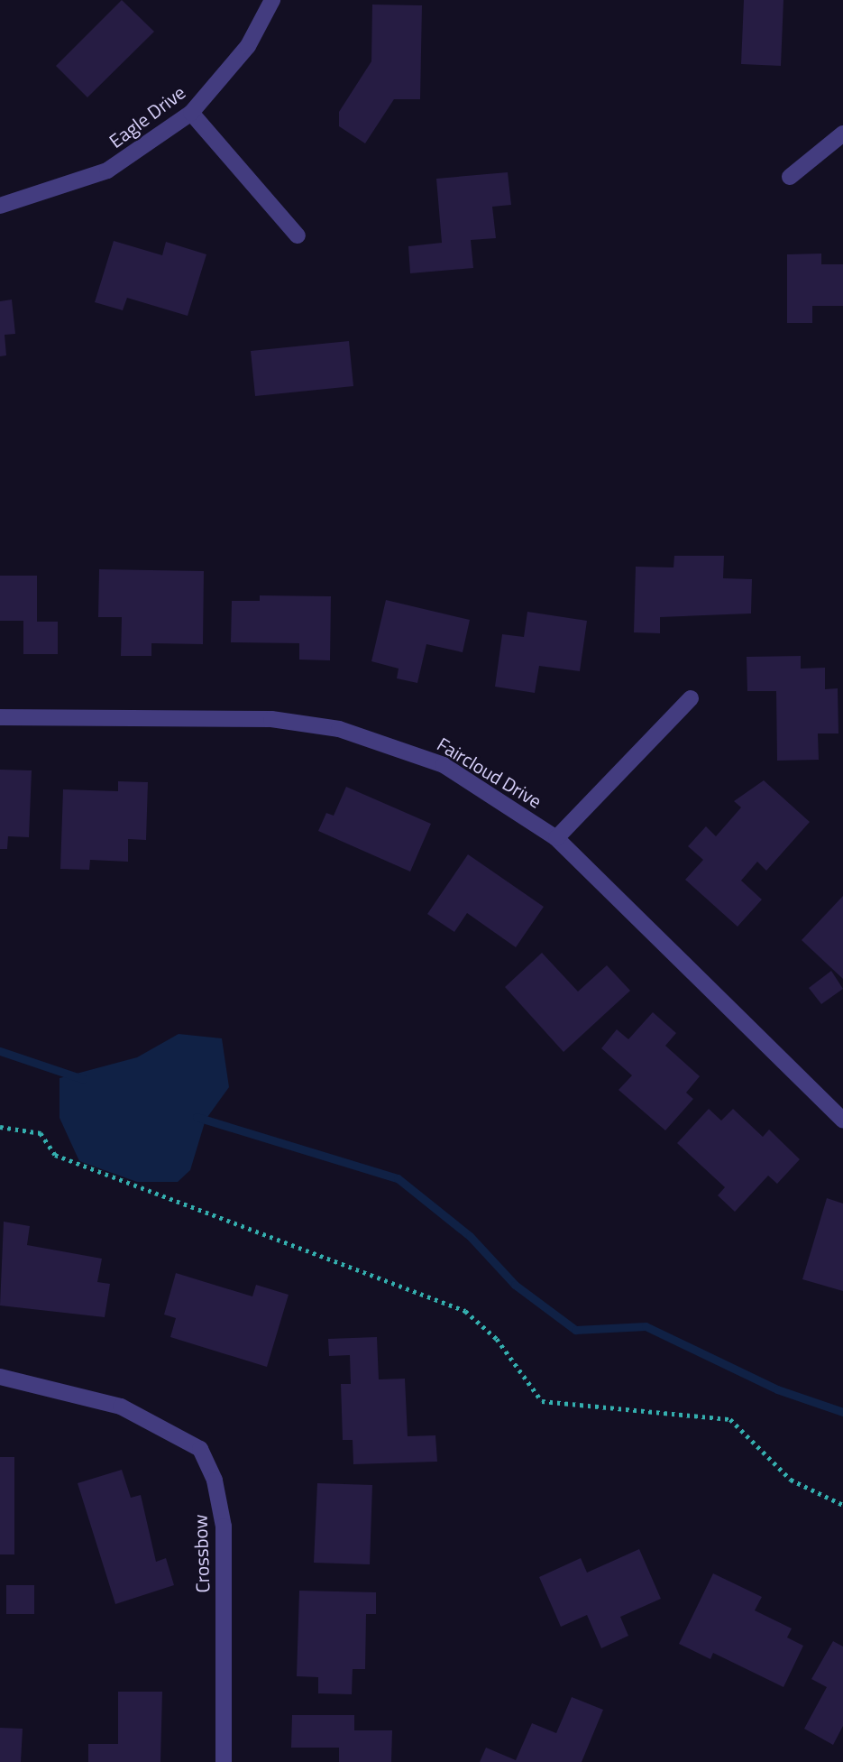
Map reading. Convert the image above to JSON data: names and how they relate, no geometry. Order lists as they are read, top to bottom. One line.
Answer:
{"streets":{"street":["Eagle Drive","Faircloud Drive","Crossbow"]}}
